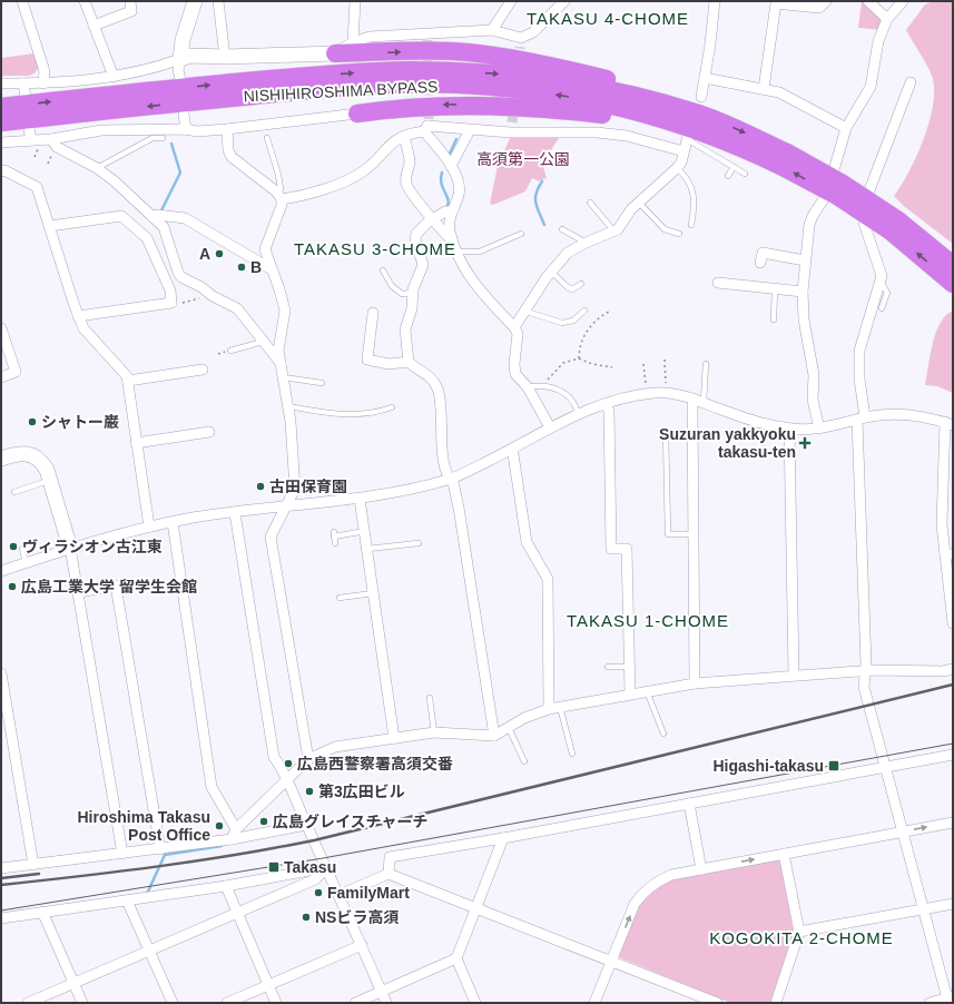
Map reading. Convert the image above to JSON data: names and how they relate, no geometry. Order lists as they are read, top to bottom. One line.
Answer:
{"streets":{"highway":["NISHIHIROSHIMA BYPASS"]},"districts":["TAKASU 4-CHOME","TAKASU 3-CHOME","TAKASU 1-CHOME","KOGOKITA 2-CHOME"],"parks":["高須第一公園"],"places":{"other":["A","B","シャトー巌","古田保育園","ヴィラシオン古江東","広島工業大学 留学生会館","広島西警察署高須交番","第3広田ビル","広島グレイスチャーチ","Hiroshima Takasu Post Office","FamilyMart","NSビラ高須"],"health":["Suzuran yakkyoku takasu-ten"],"transit":["Higashi-takasu","Takasu"]}}
